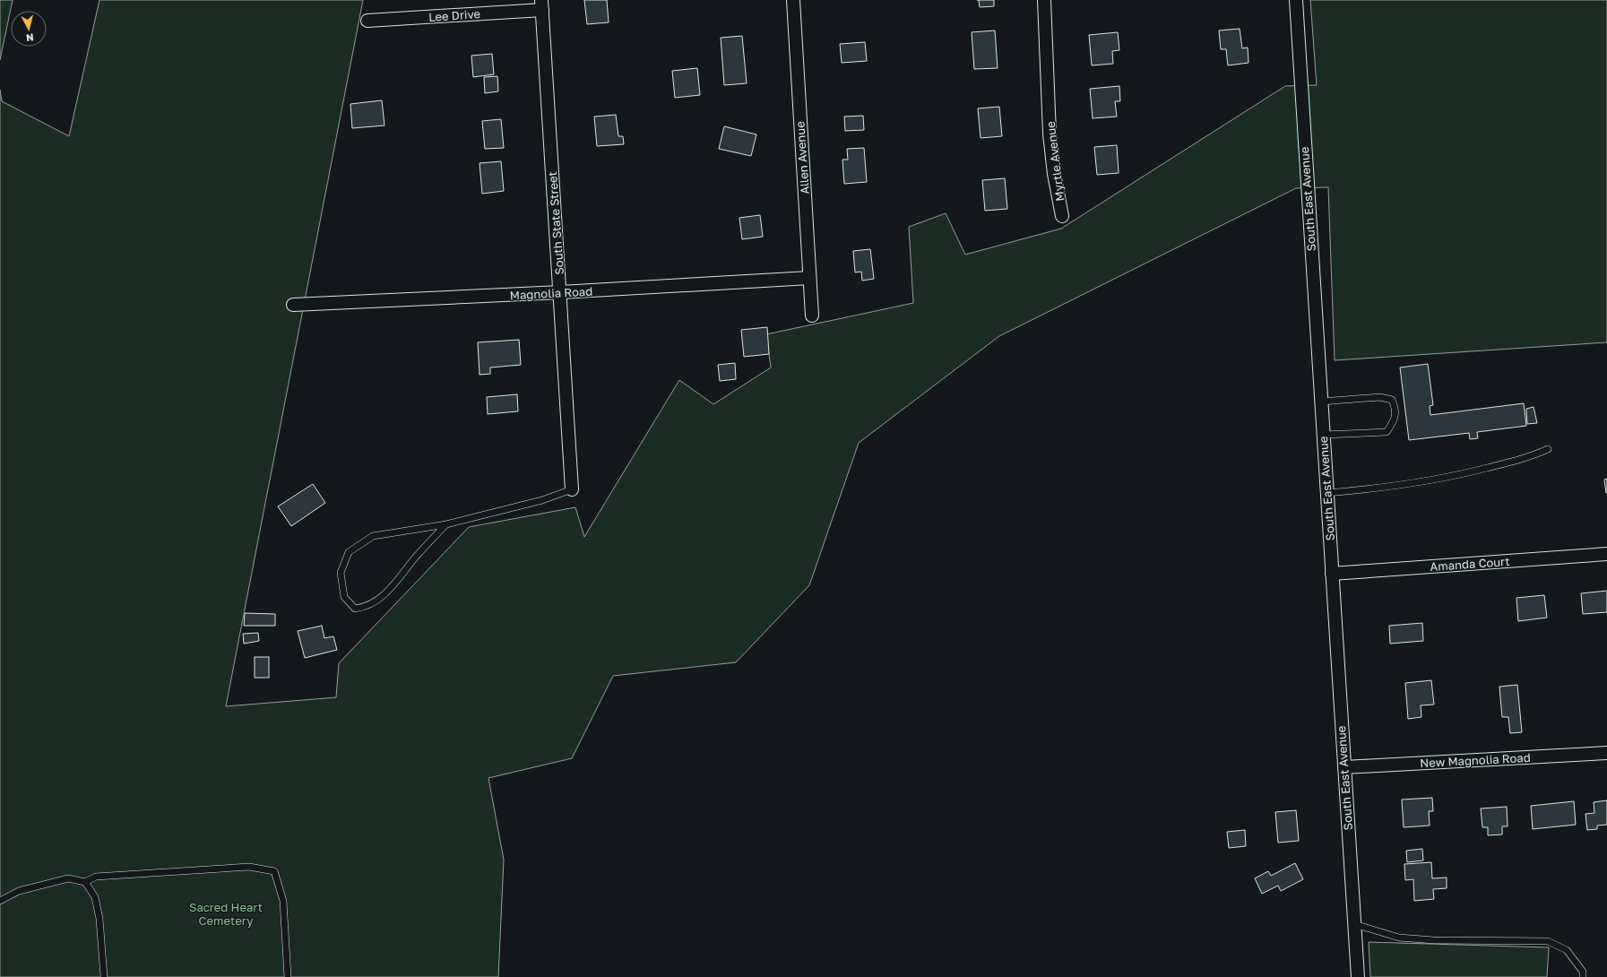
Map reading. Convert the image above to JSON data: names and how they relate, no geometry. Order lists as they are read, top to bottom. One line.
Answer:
{"streets":{"street":["Lee Drive","Allen Avenue","Myrtle Avenue","South East Avenue","South State Street","Magnolia Road","Amanda Court","New Magnolia Road"]},"crossings":[["Lee Drive","South State Street"],["Allen Avenue","Magnolia Road"],["South East Avenue","Amanda Court"],["South East Avenue","New Magnolia Road"],["South State Street","Magnolia Road"]],"parks":["Sacred Heart Cemetery"],"north":"bottom"}
